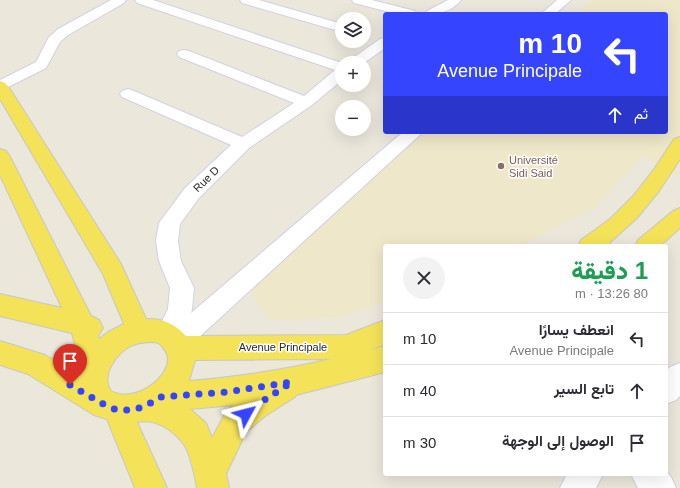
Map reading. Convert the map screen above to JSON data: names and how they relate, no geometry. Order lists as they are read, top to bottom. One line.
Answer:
{"streets":{"main road":["Avenue Principale"],"street":["Rue D"]},"crossings":[["Rue D","Avenue Principale"]],"places":["Université Sidi Said"],"page":{"map_buttons":["+","−"],"turn":["10 m","Avenue Principale"],"then":"ثم","heading":["1 دقيقة","80 m · 13:26"],"list":[{"name":"انعطف يسارًا","note":"Avenue Principale","value":"10 m"},{"name":"تابع السير","value":"40 m"},{"name":"الوصول إلى الوجهة","value":"30 m"}]}}
